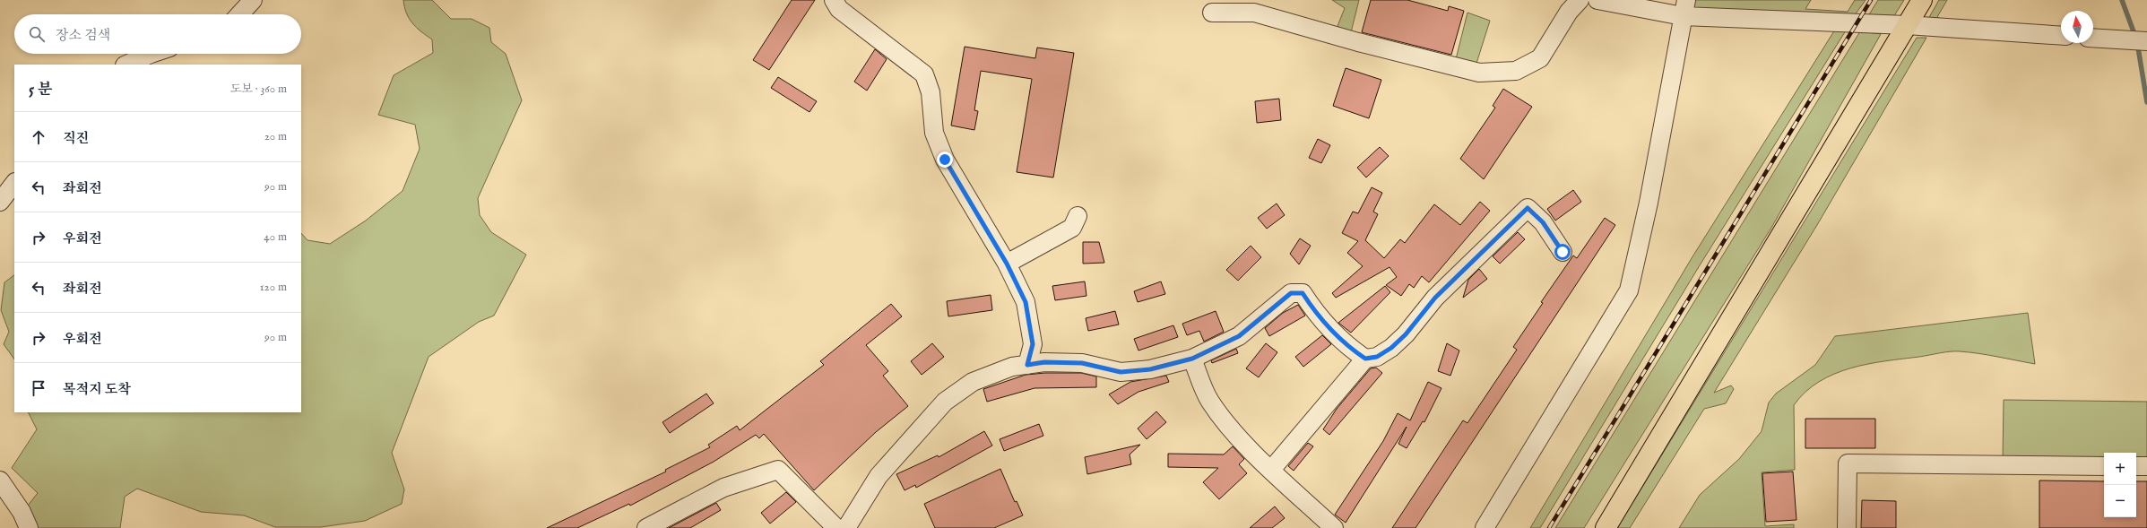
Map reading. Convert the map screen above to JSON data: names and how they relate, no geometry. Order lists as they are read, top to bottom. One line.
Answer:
{"north":"top","page":{"search":"장소 검색","heading":["5 분","도보 · 360 m"],"list":[["직진","20 m"],["좌회전","90 m"],["우회전","40 m"],["좌회전","120 m"],["우회전","90 m"],"목적지 도착"],"map_buttons":["+","−"]}}
